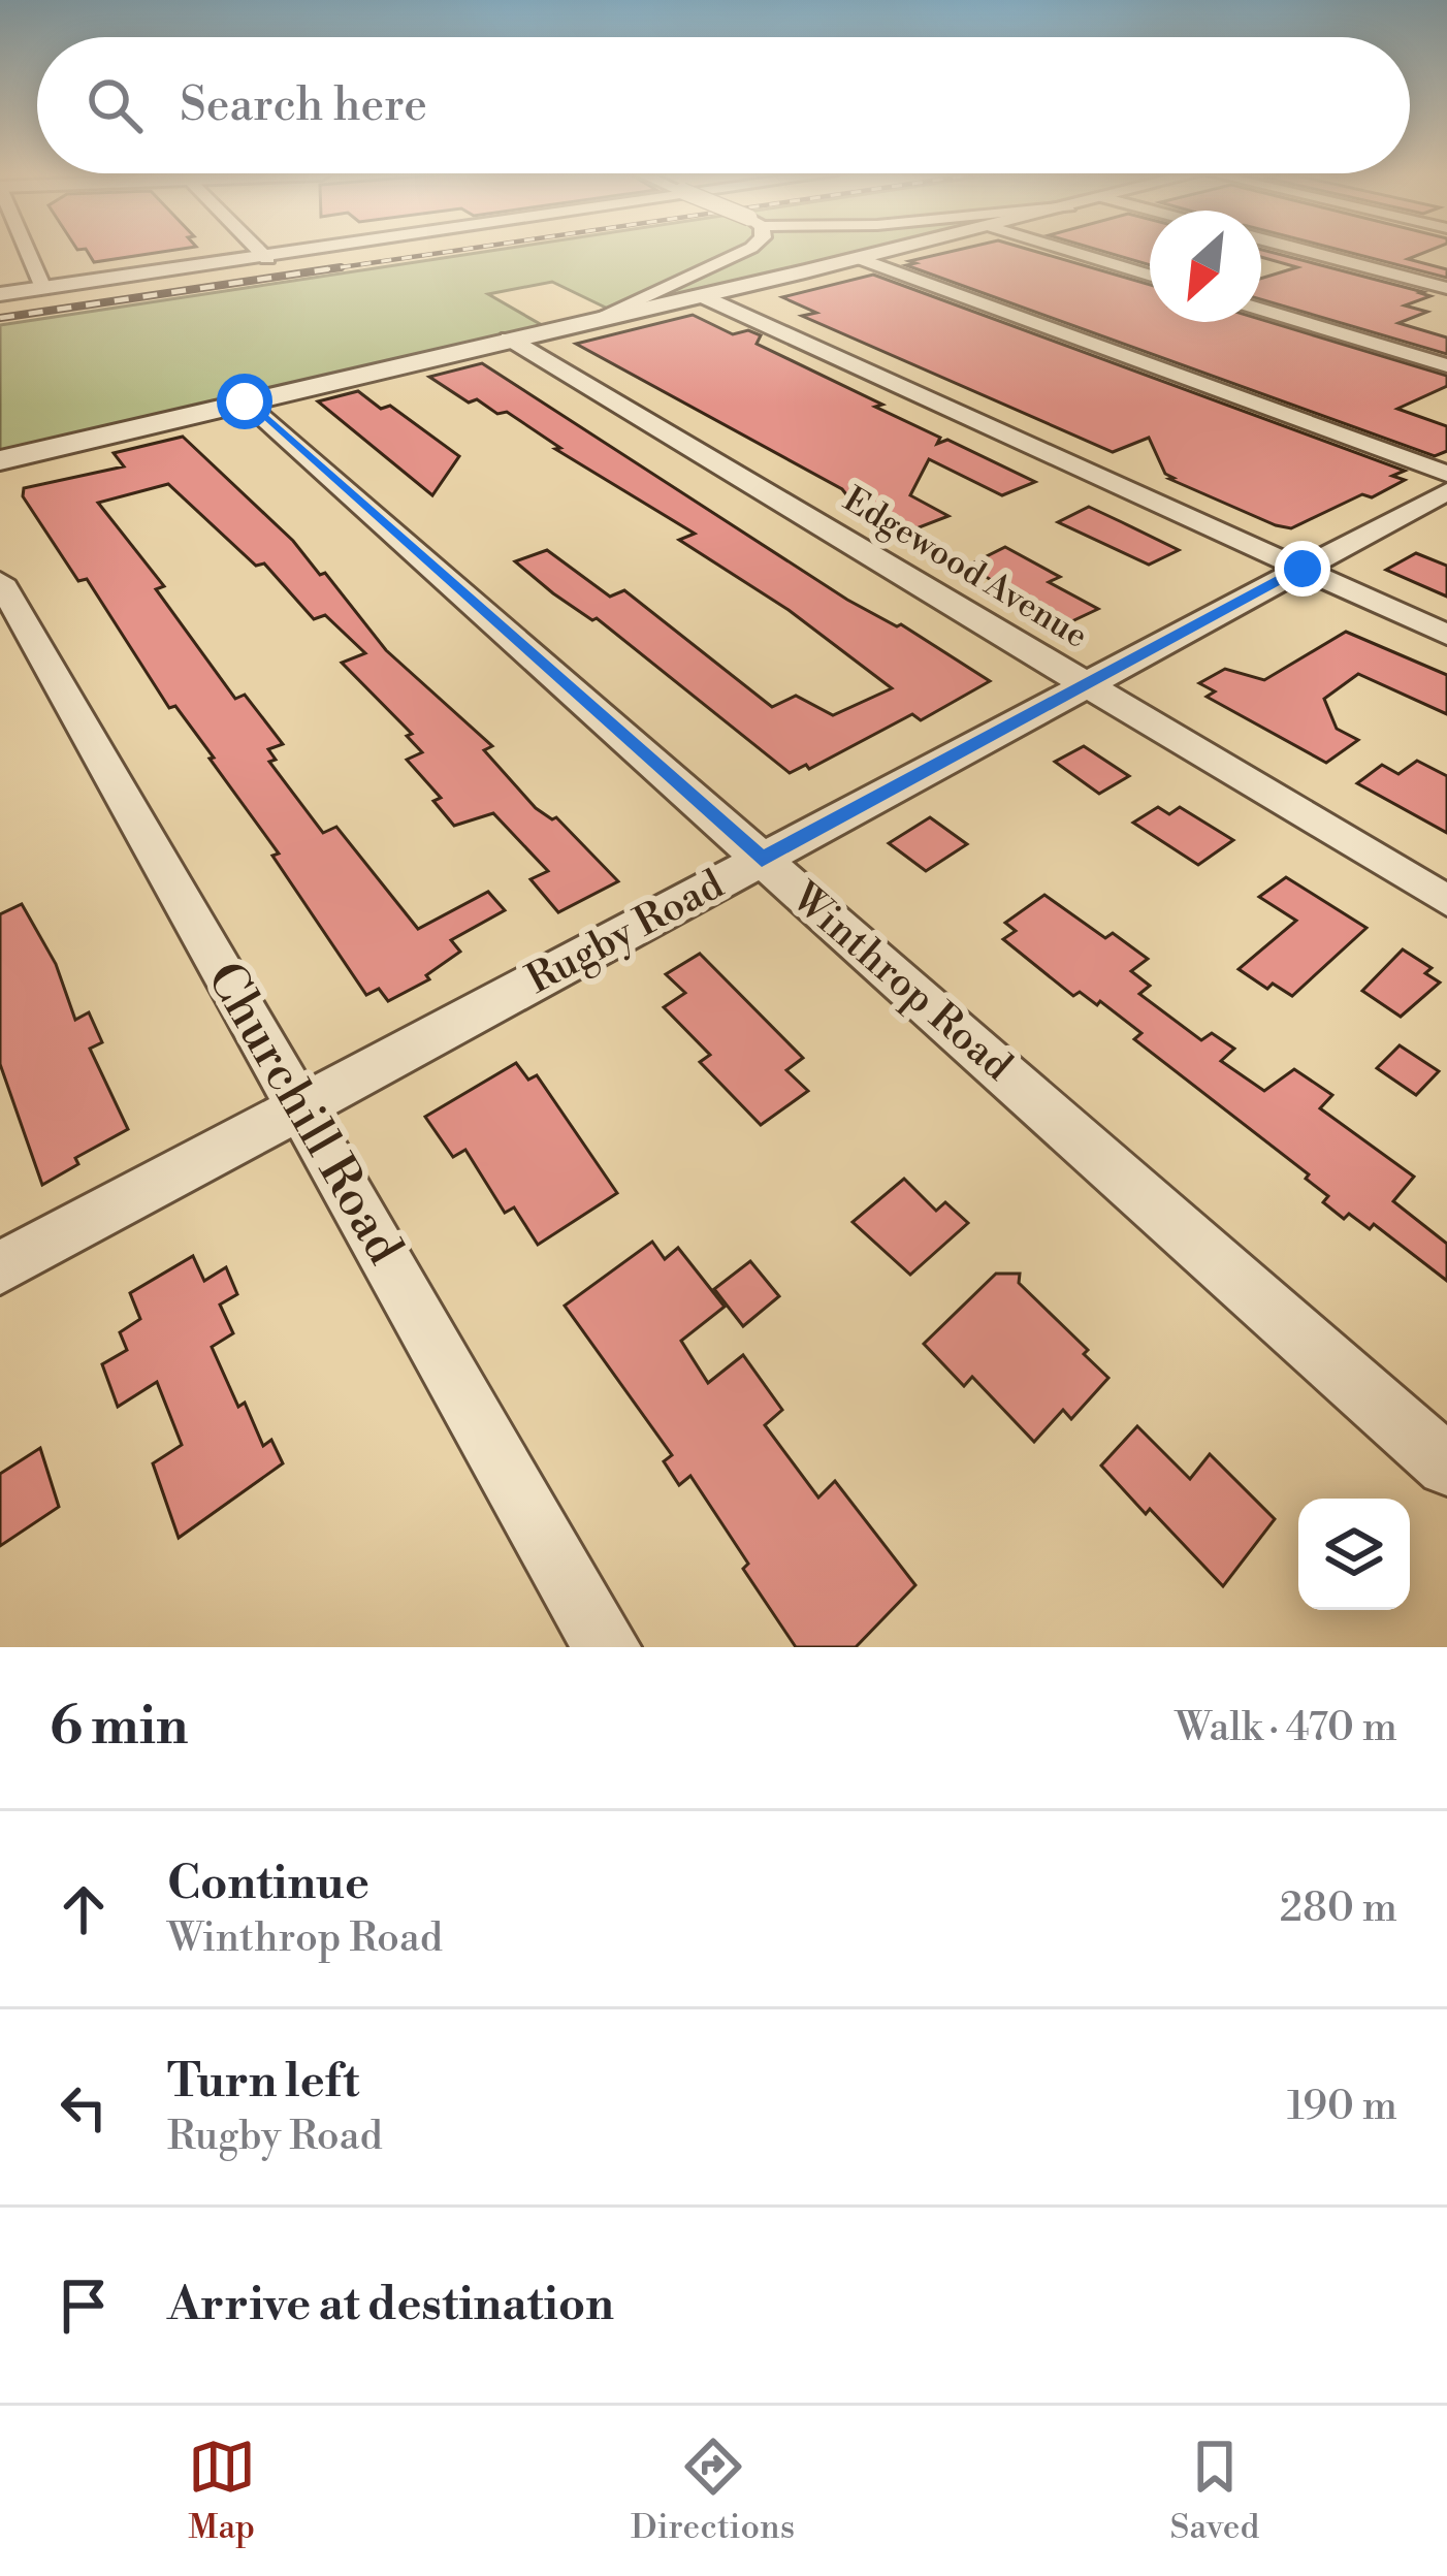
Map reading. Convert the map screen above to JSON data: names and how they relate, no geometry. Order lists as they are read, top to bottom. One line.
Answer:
{"streets":{"street":["Edgewood Avenue","Rugby Road","Winthrop Road","Churchill Road"]},"crossings":[["Edgewood Avenue","Rugby Road"],["Rugby Road","Winthrop Road"],["Rugby Road","Churchill Road"]],"north":"bottom left","page":{"search":"Search here","heading":["6 min","Walk · 470 m"],"list":[["Continue","Winthrop Road","280 m"],["Turn left","Rugby Road","190 m"],"Arrive at destination"],"nav":["Map","Directions","Saved"]}}
